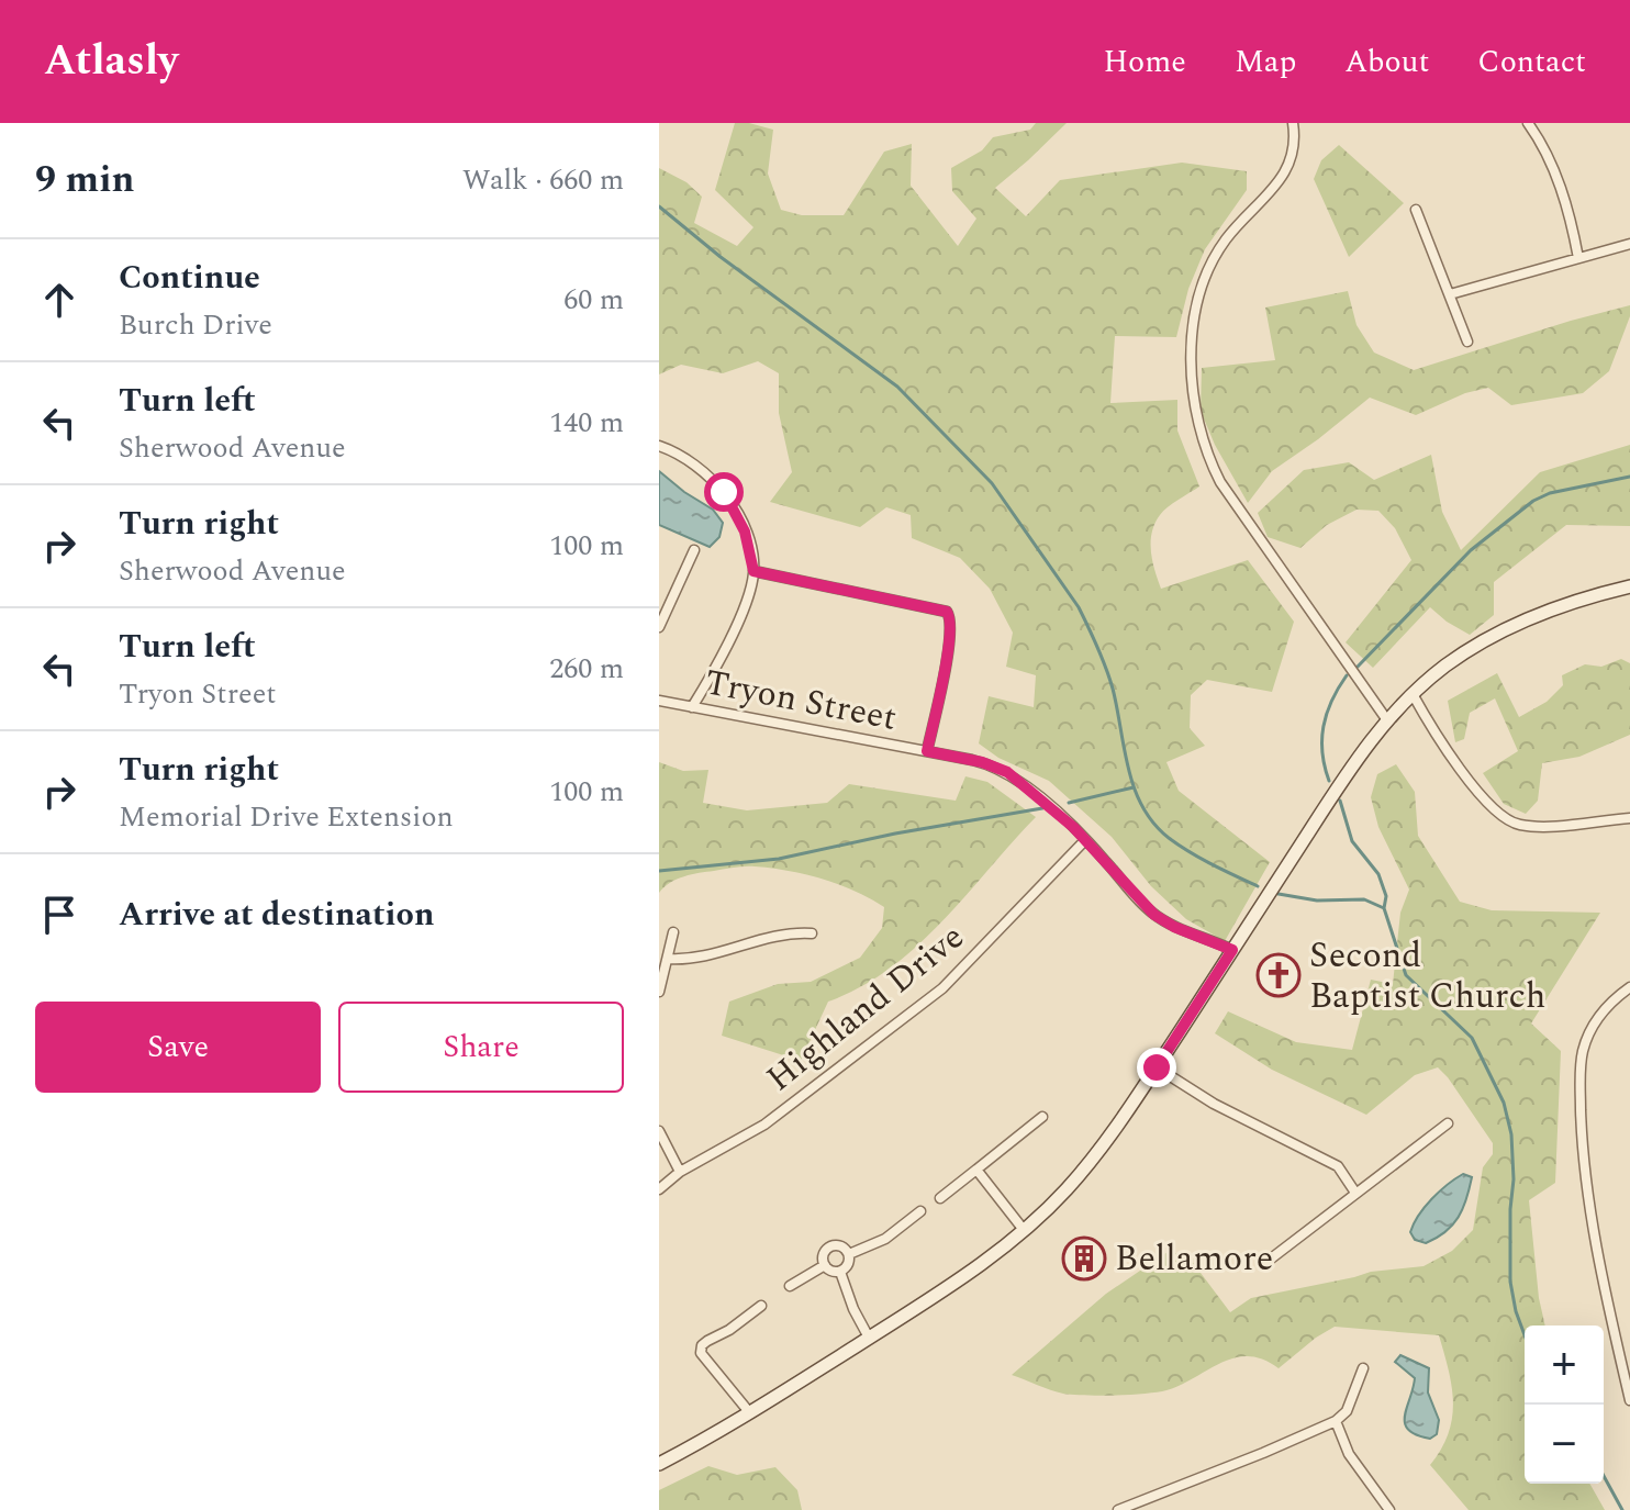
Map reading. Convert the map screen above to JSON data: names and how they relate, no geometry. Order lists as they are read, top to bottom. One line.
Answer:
{"streets":{"street":["Tryon Street","Highland Drive"]},"crossings":[["Tryon Street","Highland Drive"]],"places":{"church":["Second Baptist Church"],"building":["Bellamore"]},"page":{"header":"Atlasly","nav":["Home","Map","About","Contact"],"heading":["9 min","Walk · 660 m"],"list":[["Continue","Burch Drive","60 m"],["Turn left","Sherwood Avenue","140 m"],["Turn right","Sherwood Avenue","100 m"],["Turn left","Tryon Street","260 m"],["Turn right","Memorial Drive Extension","100 m"],"Arrive at destination"],"buttons":["Save","Share"],"map_buttons":["+","−"]}}
